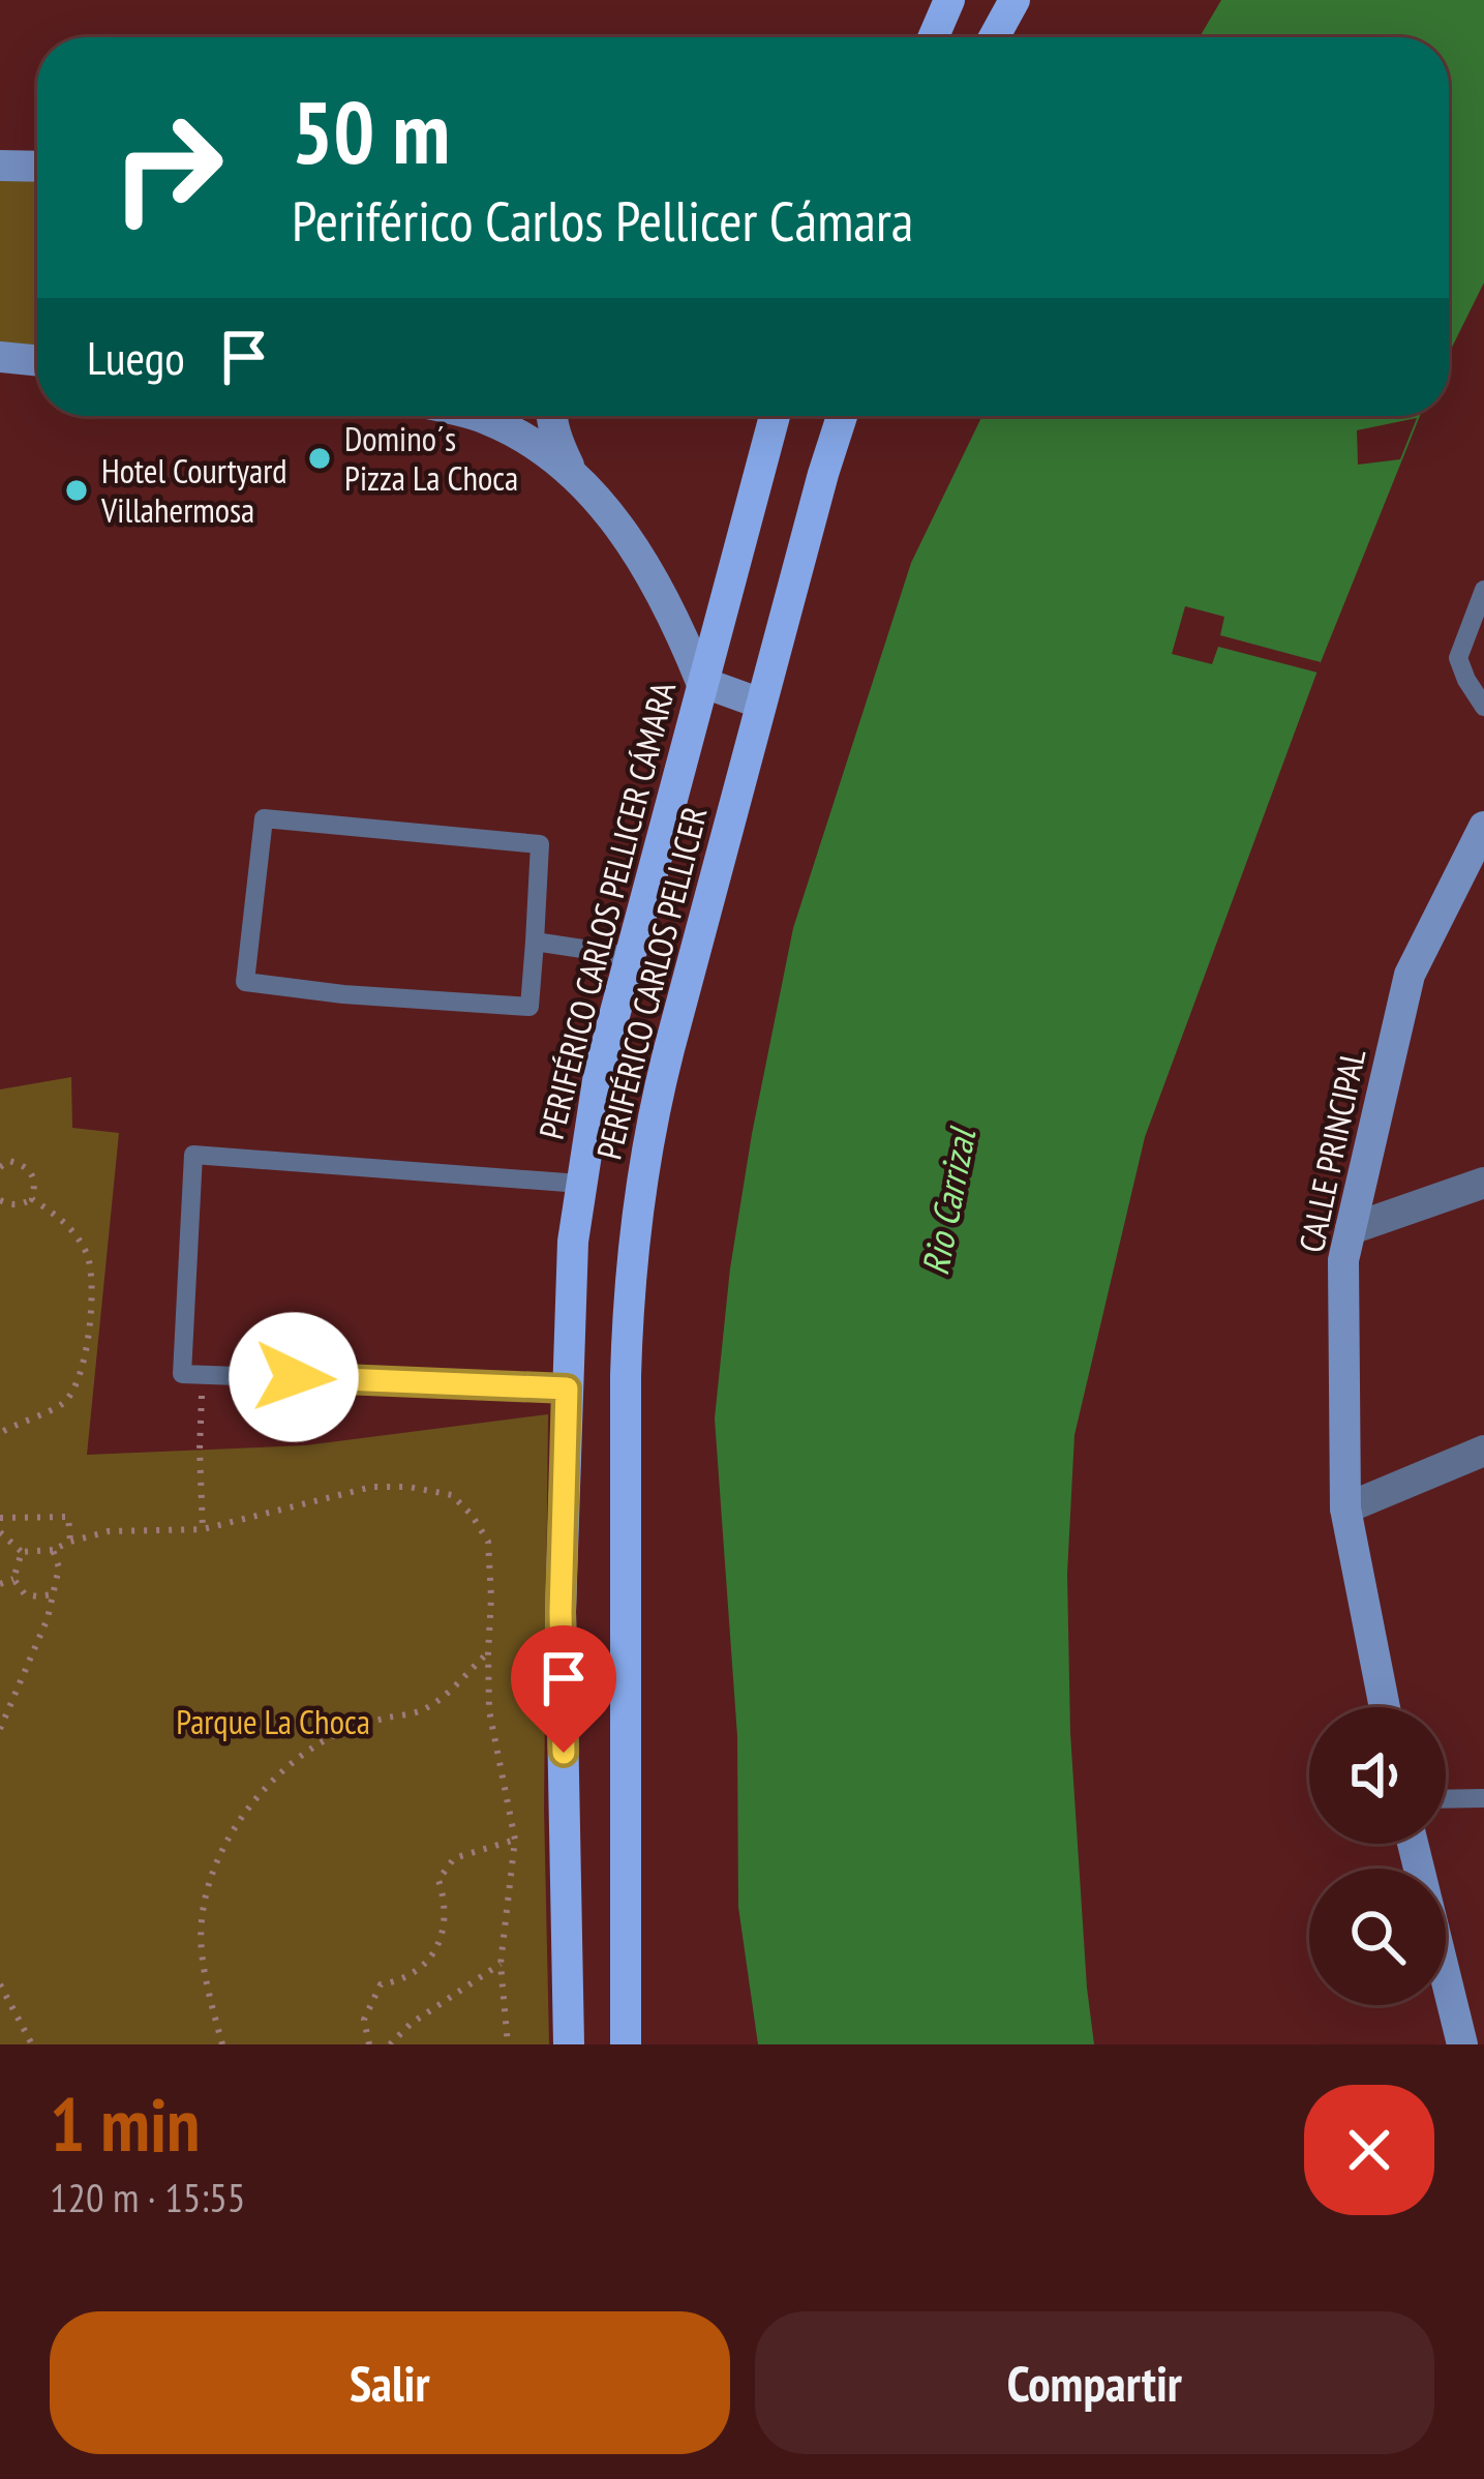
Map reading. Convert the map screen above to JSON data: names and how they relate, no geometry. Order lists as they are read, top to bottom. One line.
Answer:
{"streets":{"main road":["PERIFÉRICO CARLOS PELLICER CÁMARA","PERIFÉRICO CARLOS PELLICER","CALLE PRINCIPAL"]},"water":["Rio Carrizal"],"parks":["Parque La Choca"],"places":["Domino´s Pizza La Choca","Hotel Courtyard Villahermosa"],"page":{"turn":["50 m","Periférico Carlos Pellicer Cámara"],"then":"Luego","heading":["1 min","120 m · 15:55"],"buttons":["Salir","Compartir"]}}
